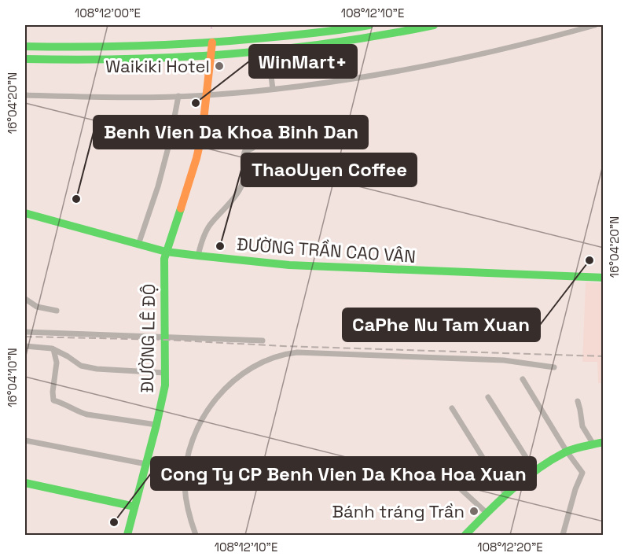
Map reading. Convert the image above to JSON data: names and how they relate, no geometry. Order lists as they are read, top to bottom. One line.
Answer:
{"streets":{"main road":["ĐƯỜNG TRẦN CAO VÂN","ĐƯỜNG LÊ ĐỘ"]},"crossings":[["ĐƯỜNG TRẦN CAO VÂN","ĐƯỜNG LÊ ĐỘ"]],"places":["Waikiki Hotel","WinMart+","Benh Vien Da Khoa Binh Dan","ThaoUyen Coffee","CaPhe Nu Tam Xuan","Bánh tráng Trần","Cong Ty CP Benh Vien Da Khoa Hoa Xuan"],"coordinates":["108°12'00\"E","108°12'10\"E","16°04'20\"N","16°04'10\"N","108°12'20\"E"]}
